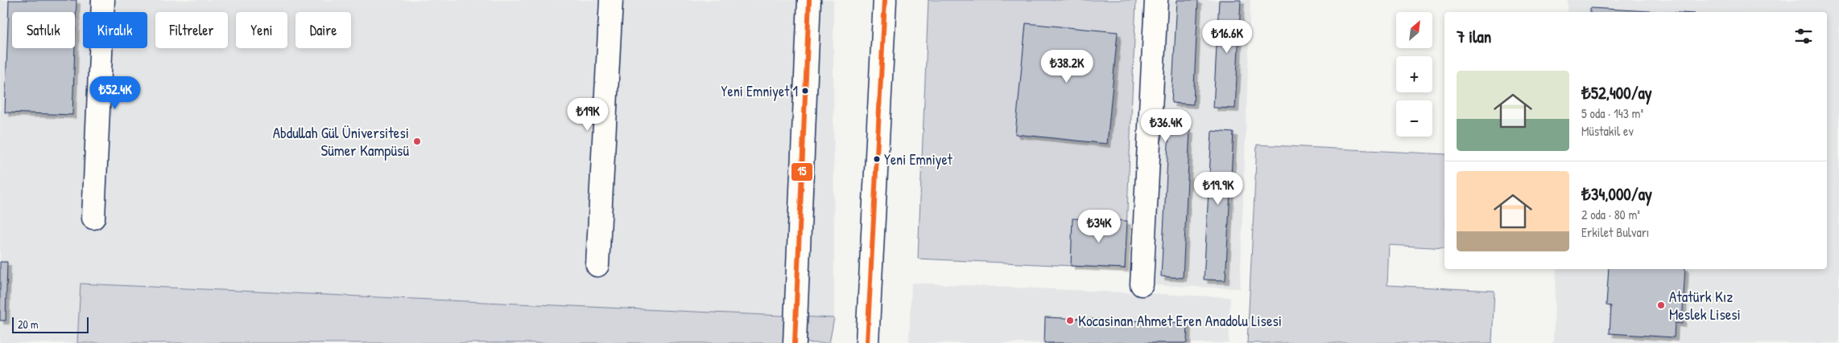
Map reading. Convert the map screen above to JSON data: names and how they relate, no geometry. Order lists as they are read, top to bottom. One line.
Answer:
{"places":["Yeni Emniyet 1","Abdullah Gül Üniversitesi Sümer Kampüsü","Yeni Emniyet","Atatürk Kız Meslek Lisesi","Kocasinan Ahmet Eren Anadolu Lisesi"],"lines":["transit line 15"],"scale_bar":"20 m","north":"top right","page":{"map_buttons":["+","−"],"chip":["Satılık","Kiralık","Filtreler","Yeni","Daire"],"heading":"7 ilan","price":["₺16.6K","₺38.2K","₺52.4K","₺19K","₺36.4K","₺19.9K","₺34K"],"list":[{"name":"₺52,400/ay","note":"5 oda · 143 m² · Müstakil ev"},{"name":"₺34,000/ay","note":"2 oda · 80 m² · Erkilet Bulvarı"}],"scale":"20 m"}}
